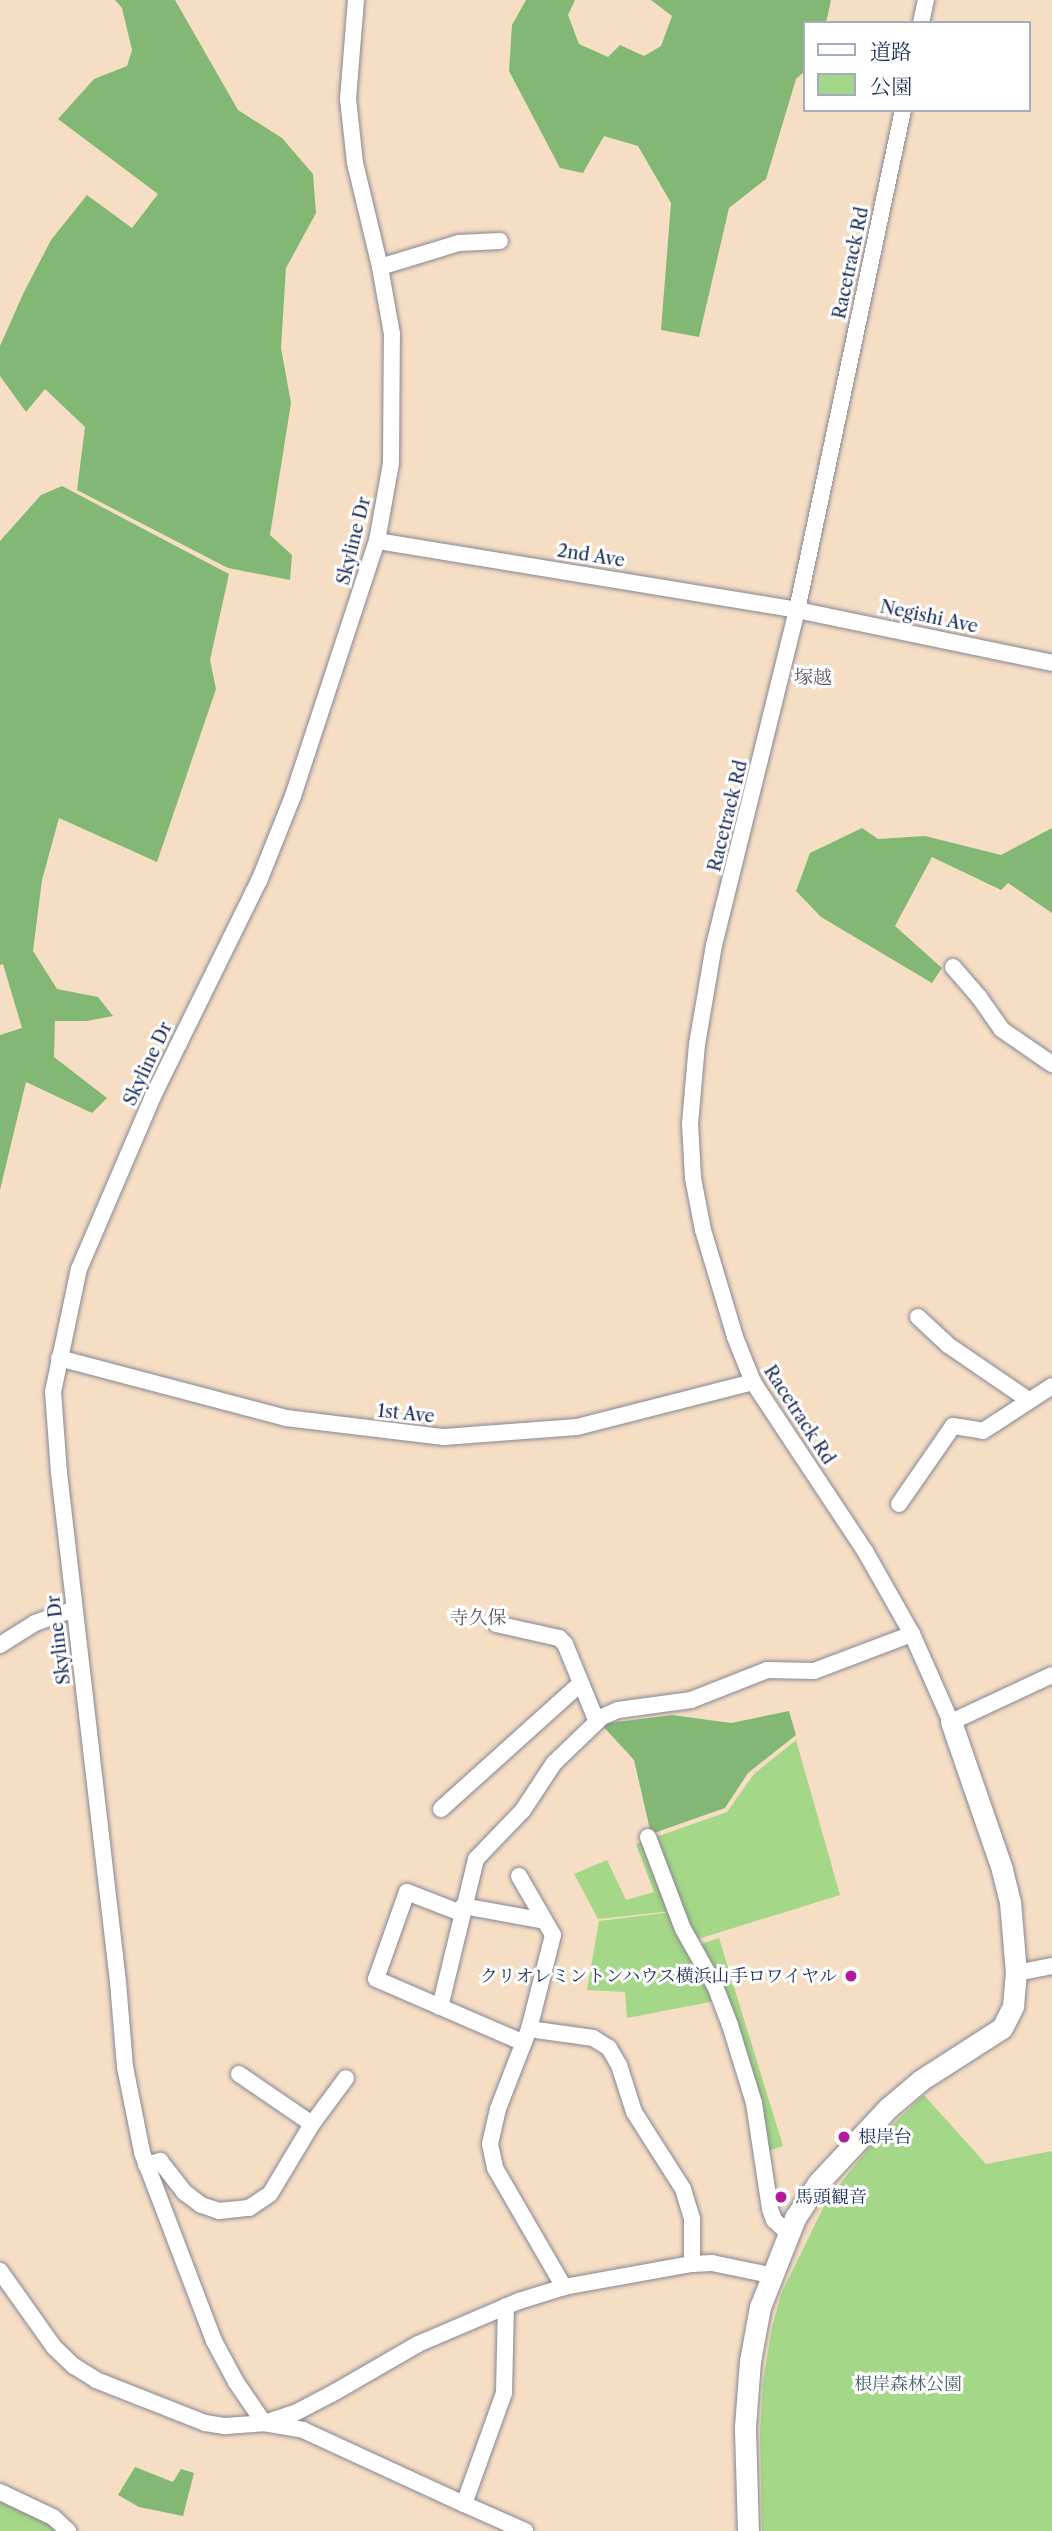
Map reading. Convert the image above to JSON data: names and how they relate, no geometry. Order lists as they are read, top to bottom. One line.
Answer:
{"streets":{"street":["Racetrack Rd","Skyline Dr","2nd Ave","Negishi Ave","1st Ave"]},"crossings":[["Racetrack Rd","2nd Ave"],["Racetrack Rd","Negishi Ave"],["Racetrack Rd","1st Ave"],["Skyline Dr","2nd Ave"],["Skyline Dr","1st Ave"],["2nd Ave","Negishi Ave"]],"districts":["塚越","寺久保"],"parks":["根岸森林公園"],"places":["クリオレミントンハウス横浜山手ロワイヤル","根岸台","馬頭観音"],"legend":["道路","公園"]}
